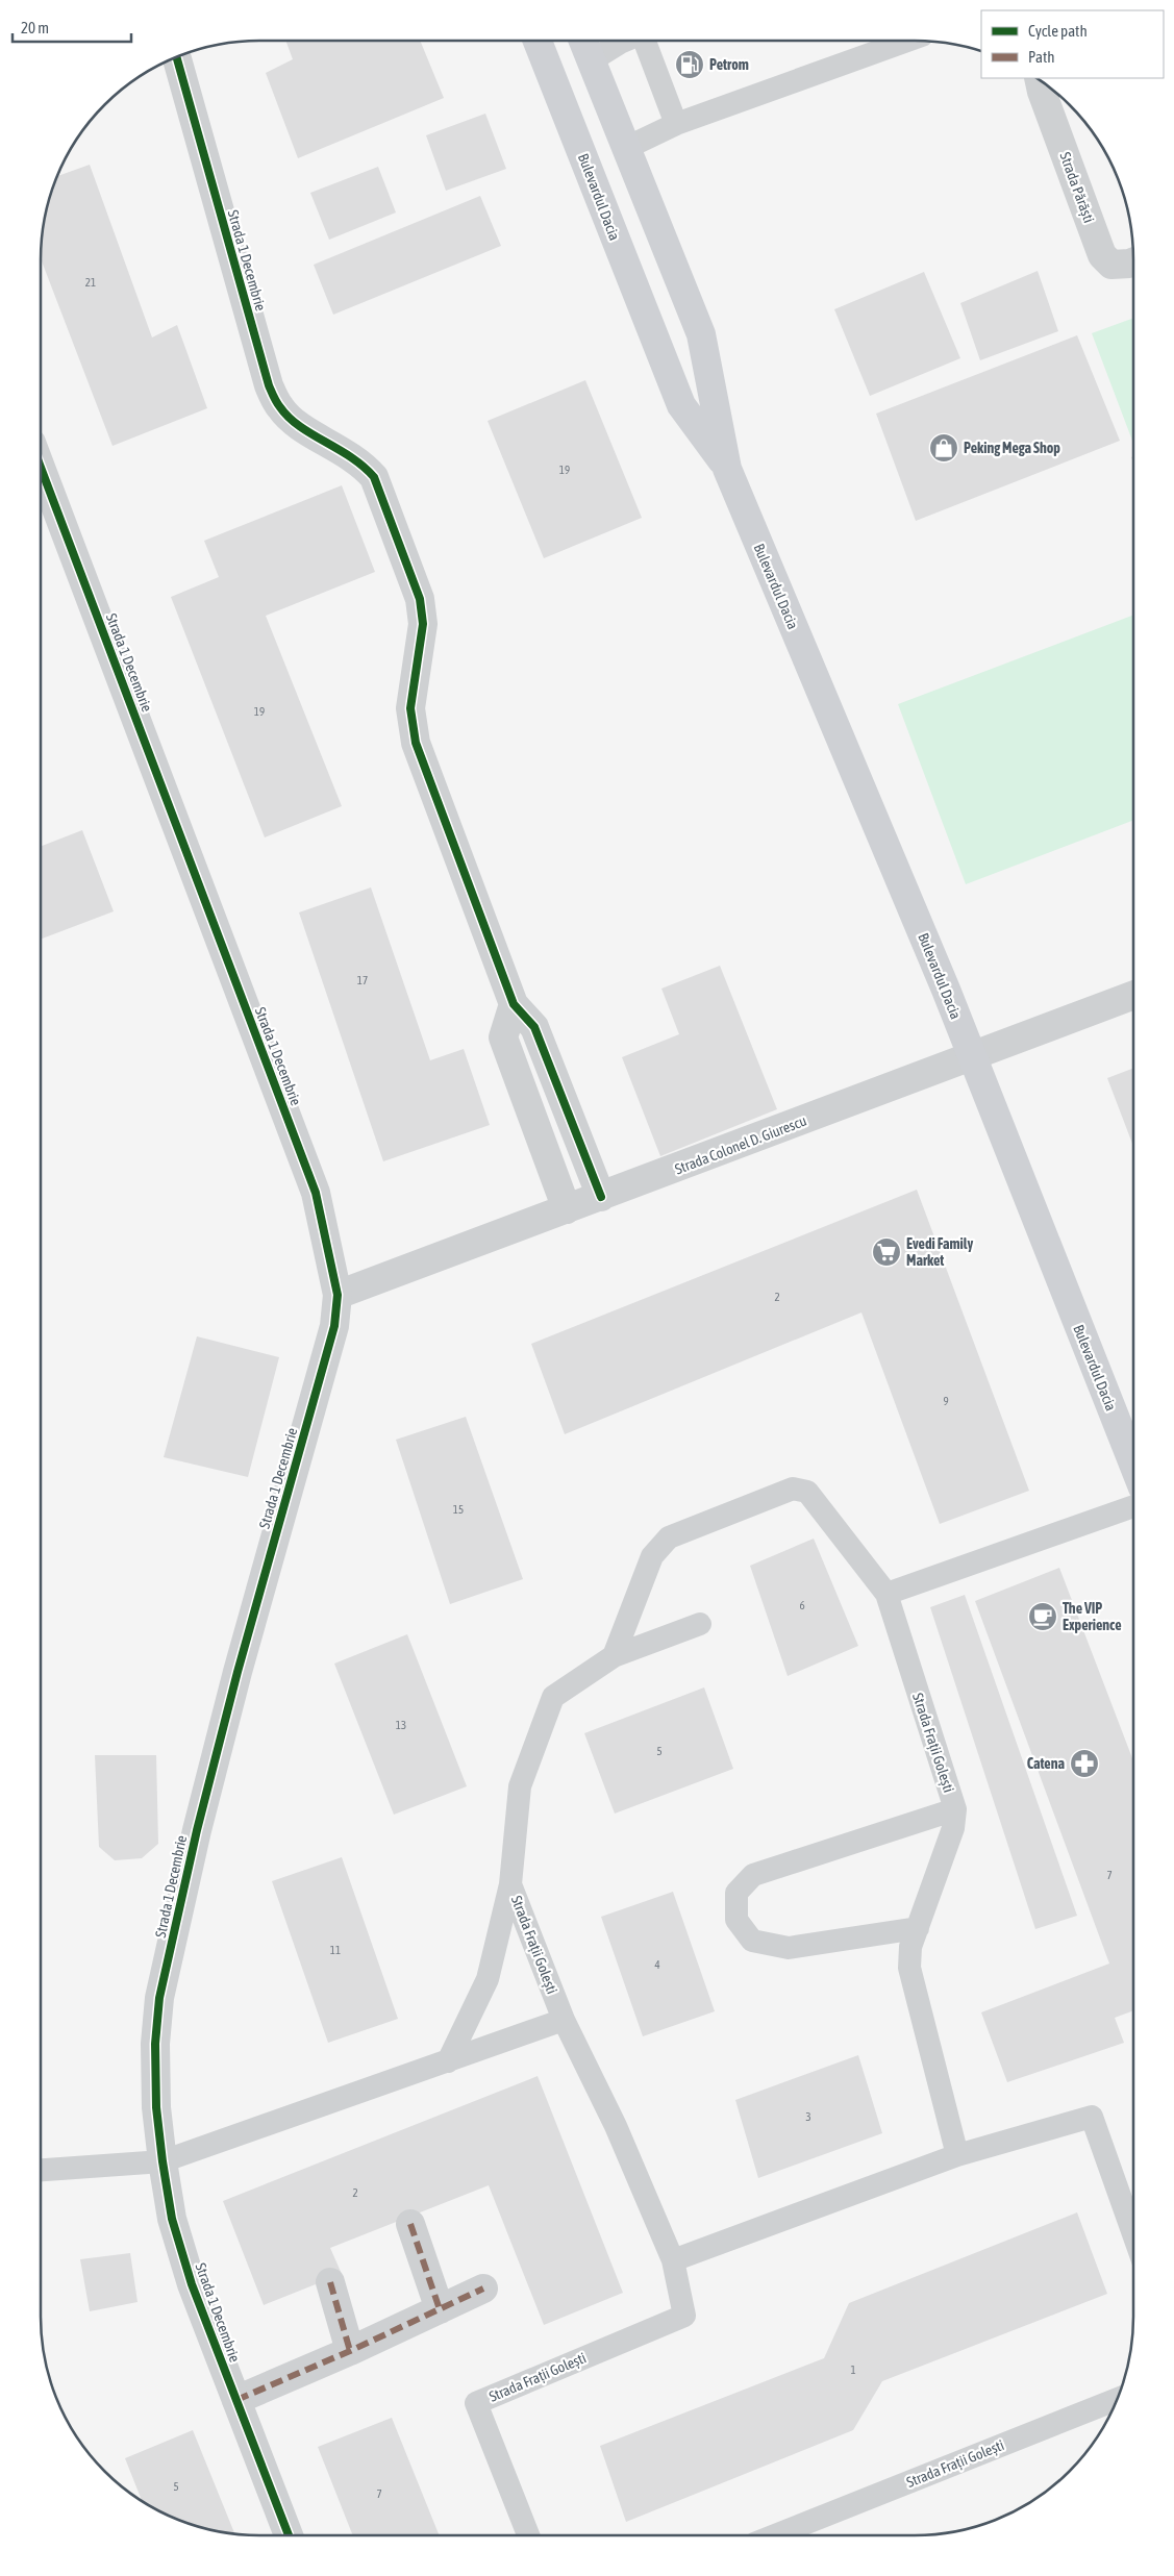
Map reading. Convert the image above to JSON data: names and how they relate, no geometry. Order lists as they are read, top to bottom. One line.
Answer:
{"streets":{"main road":["Bulevardul Dacia"],"street":["Strada Părăști","Strada 1 Decembrie","Strada Colonel D. Giurescu"],"lane":["Strada Frații Golești"]},"crossings":[["Bulevardul Dacia","Strada Colonel D. Giurescu"],["Strada 1 Decembrie","Strada Colonel D. Giurescu"]],"places":{"fuel station":["Petrom"],"shop":["Peking Mega Shop"],"supermarket":["Evedi Family Market"],"cafe":["The VIP Experience"],"pharmacy":["Catena"]},"house_numbers":["21","19","19","17","2","9","15","6","13","5","7","11","4","3","2","1","5","7"],"legend":["Cycle path","Path"],"scale_bar":"20 m"}
